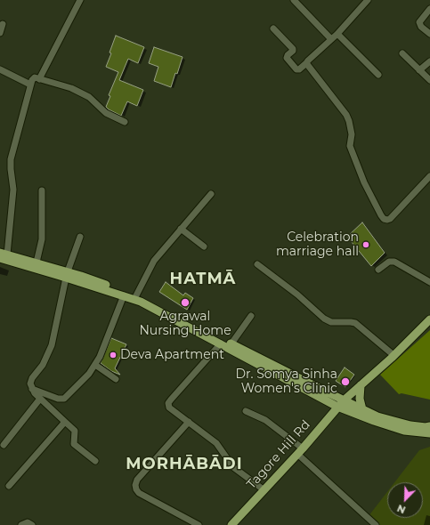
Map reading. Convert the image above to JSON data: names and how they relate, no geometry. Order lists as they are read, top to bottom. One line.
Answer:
{"streets":{"main road":["Tagore Hill Rd"]},"districts":["HATMĀ","MORHĀBĀDI"],"places":["Celebration marriage hall","Agrawal Nursing Home","Deva Apartment","Dr. Somya Sinha Women's Clinic"],"north":"bottom left"}
